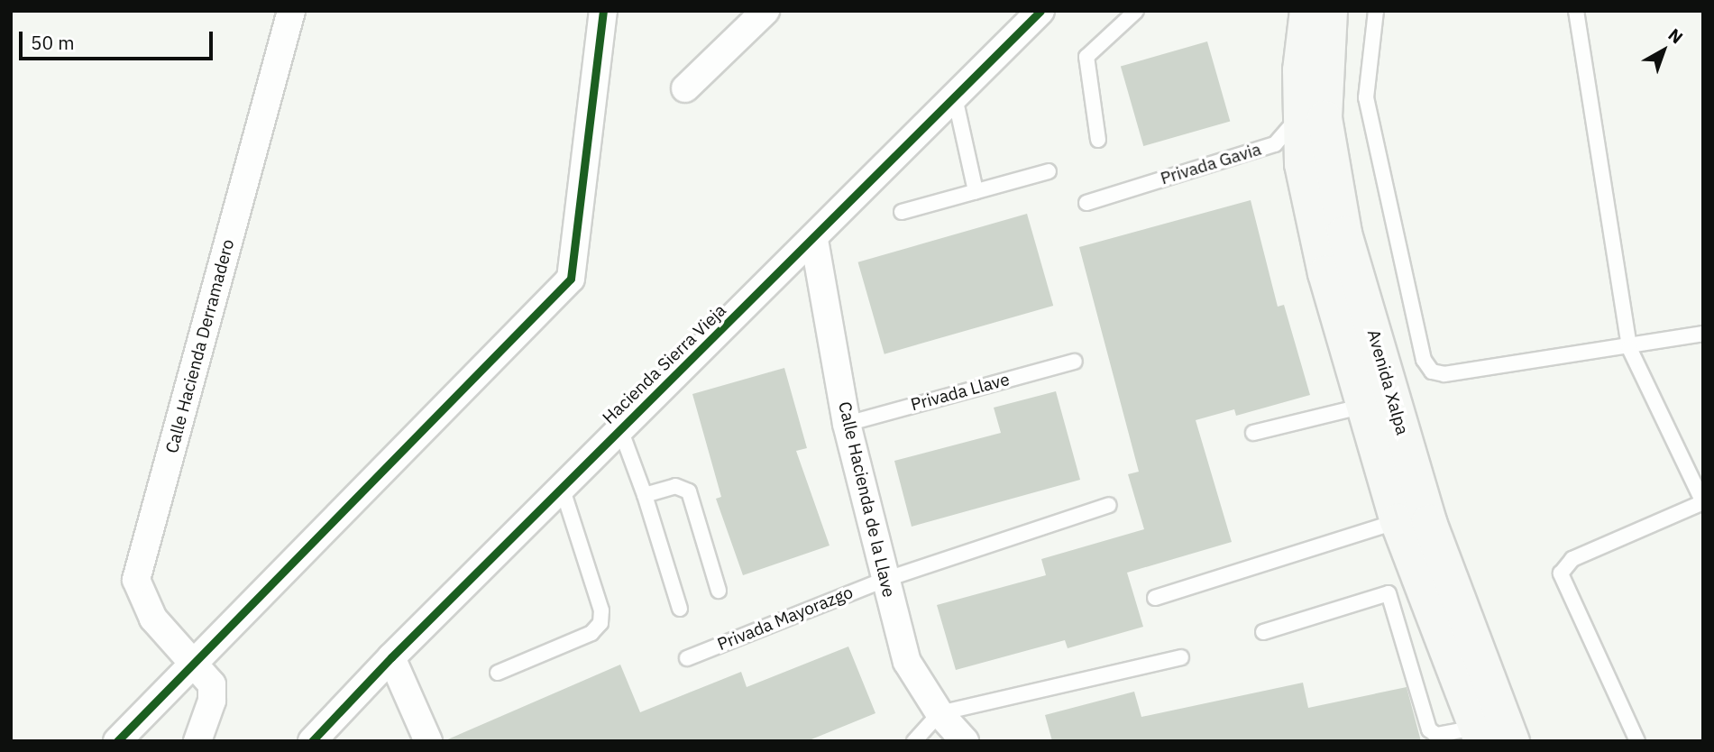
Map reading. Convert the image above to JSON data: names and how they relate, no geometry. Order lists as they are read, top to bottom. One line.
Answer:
{"streets":{"main road":["Avenida Xalpa"],"street":["Calle Hacienda Derramadero","Hacienda Sierra Vieja","Calle Hacienda de la Llave"],"lane":["Privada Gavia","Privada Llave","Privada Mayorazgo"]},"crossings":[["Privada Gavia","Avenida Xalpa"],["Hacienda Sierra Vieja","Calle Hacienda de la Llave"],["Privada Llave","Calle Hacienda de la Llave"],["Calle Hacienda de la Llave","Privada Mayorazgo"]],"scale_bar":"50 m","north":"top right"}
